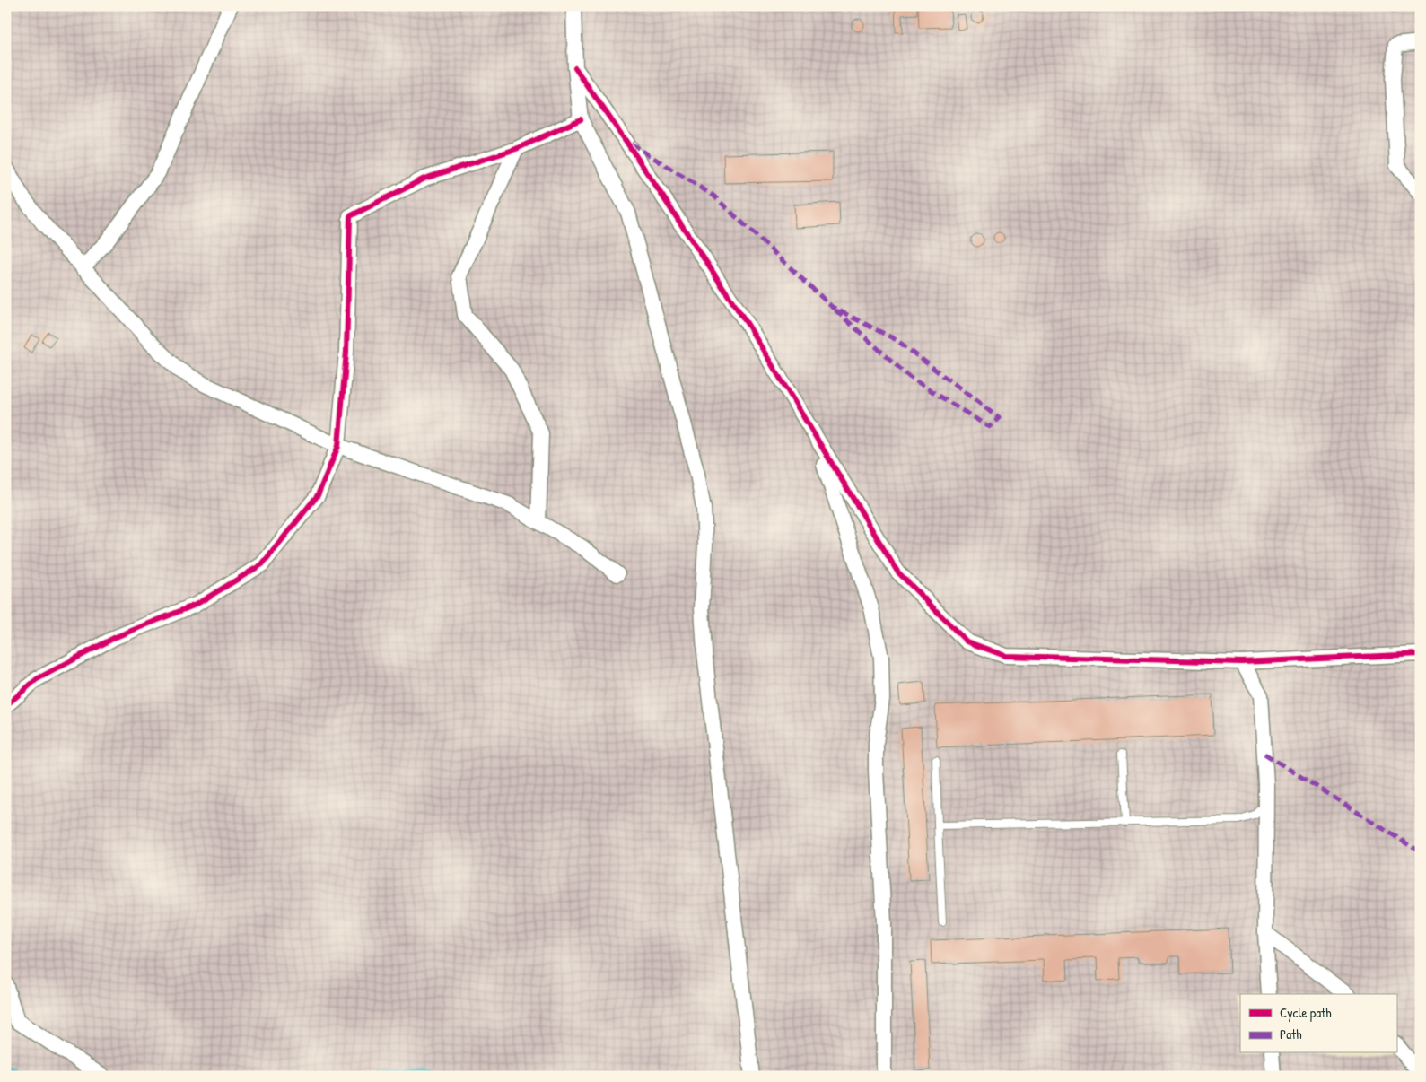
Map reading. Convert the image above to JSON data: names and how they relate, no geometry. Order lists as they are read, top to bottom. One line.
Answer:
{"legend":["Cycle path","Path"]}
